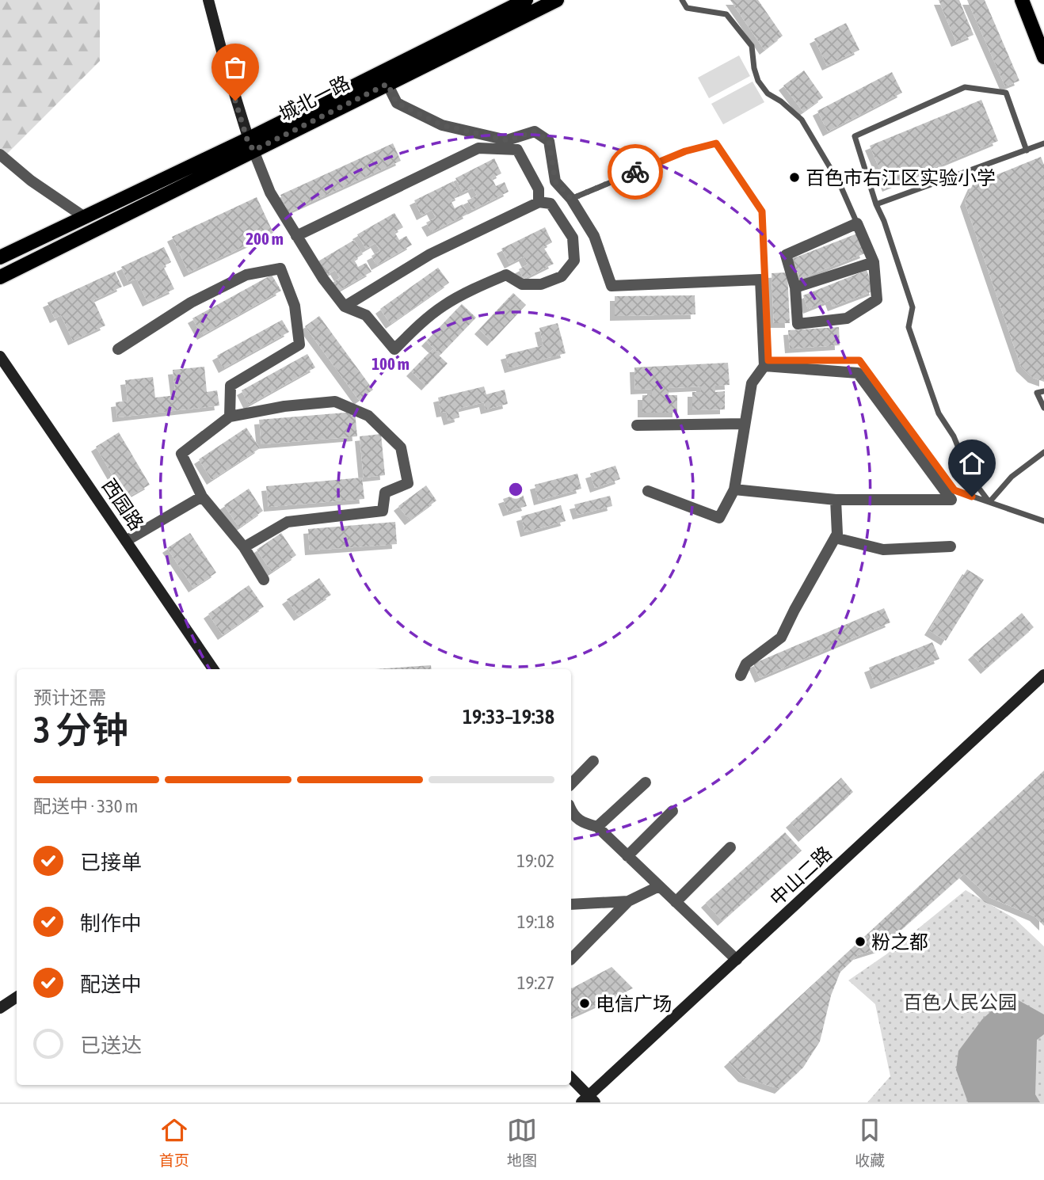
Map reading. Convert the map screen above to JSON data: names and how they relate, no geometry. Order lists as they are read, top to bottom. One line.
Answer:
{"streets":{"main road":["城北一路","西园路","中山二路"]},"parks":["百色人民公园"],"places":["百色市右江区实验小学","粉之都","电信广场"],"page":{"heading":["3 分钟","预计还需","19:33–19:38"],"bar":"配送中 · 330 m","list":[["已接单","19:02"],["制作中","19:18"],["配送中","19:27"],"已送达"],"tabs":["首页","地图","收藏"]},"rings":["200 m","100 m"]}
